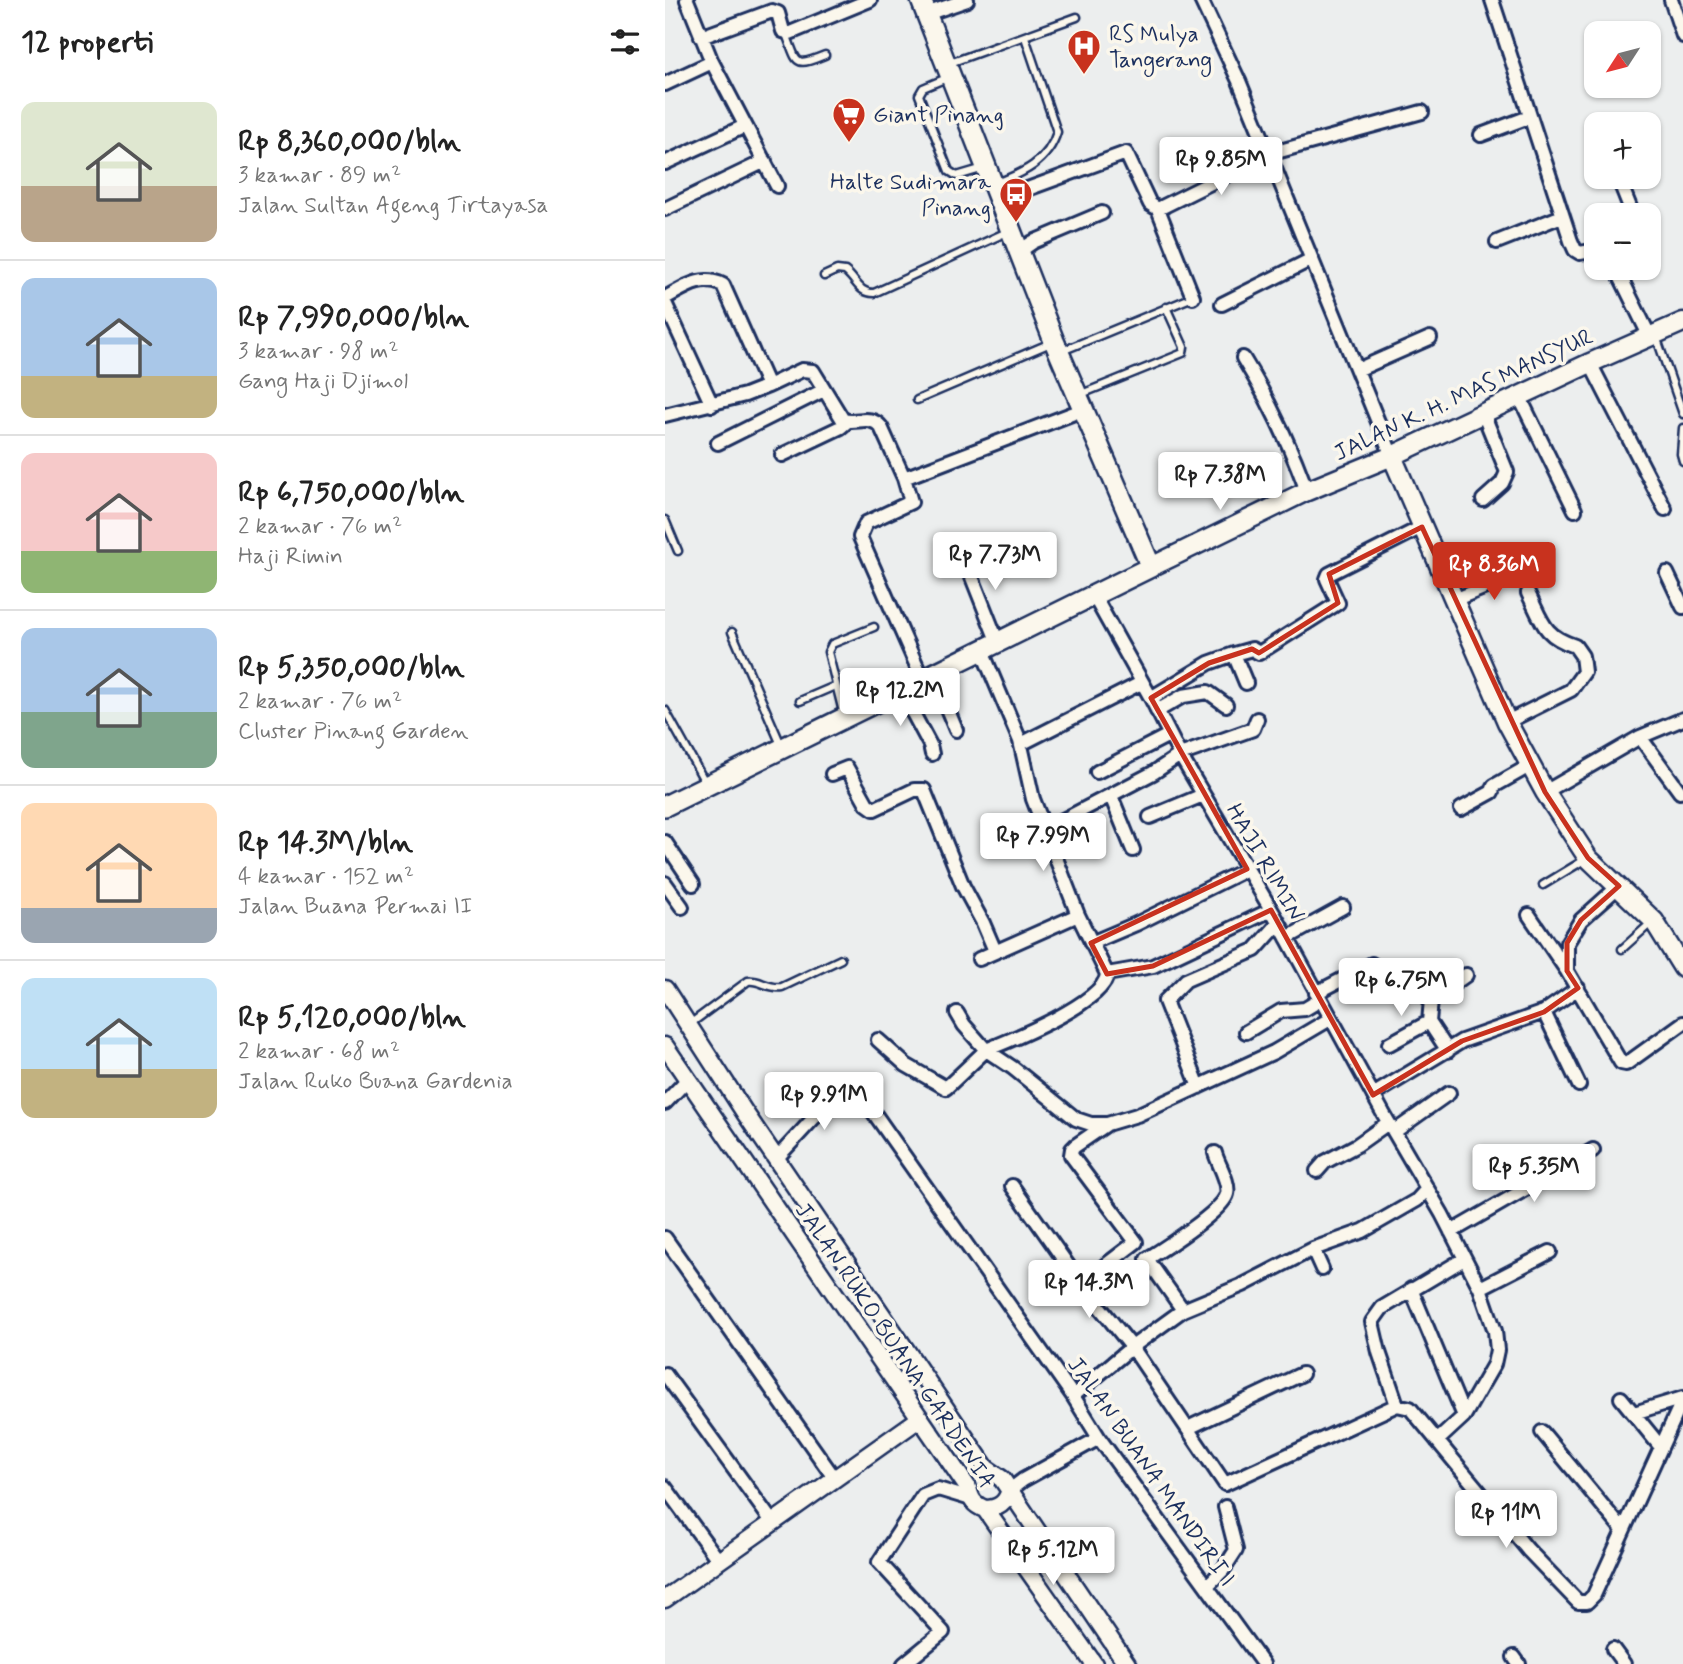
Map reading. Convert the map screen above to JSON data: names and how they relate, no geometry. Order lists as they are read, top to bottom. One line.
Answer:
{"streets":{"main road":["JALAN K. H. MAS MANSYUR"],"street":["HAJI RIMIN","JALAN RUKO BUANA GARDENIA","JALAN BUANA MANDIRI I"]},"places":{"hospital":["RS Mulya Tangerang"],"supermarket":["Giant Pinang"],"bus stop":["Halte Sudimara Pinang"]},"north":"bottom left","page":{"heading":"12 properti","map_buttons":["+","−"],"list":[{"name":"Rp 8,360,000/bln","note":"3 kamar · 89 m² · Jalan Sultan Ageng Tirtayasa"},{"name":"Rp 7,990,000/bln","note":"3 kamar · 98 m² · Gang Haji Djimol"},{"name":"Rp 6,750,000/bln","note":"2 kamar · 76 m² · Haji Rimin"},{"name":"Rp 5,350,000/bln","note":"2 kamar · 76 m² · Cluster Pinang Garden"},{"name":"Rp 14.3M/bln","note":"4 kamar · 152 m² · Jalan Buana Permai II"},{"name":"Rp 5,120,000/bln","note":"2 kamar · 68 m² · Jalan Ruko Buana Gardenia"}],"price":["Rp 9.85M","Rp 7.38M","Rp 7.73M","Rp 8.36M","Rp 12.2M","Rp 7.99M","Rp 6.75M","Rp 9.91M","Rp 5.35M","Rp 14.3M","Rp 11M","Rp 5.12M"]}}
